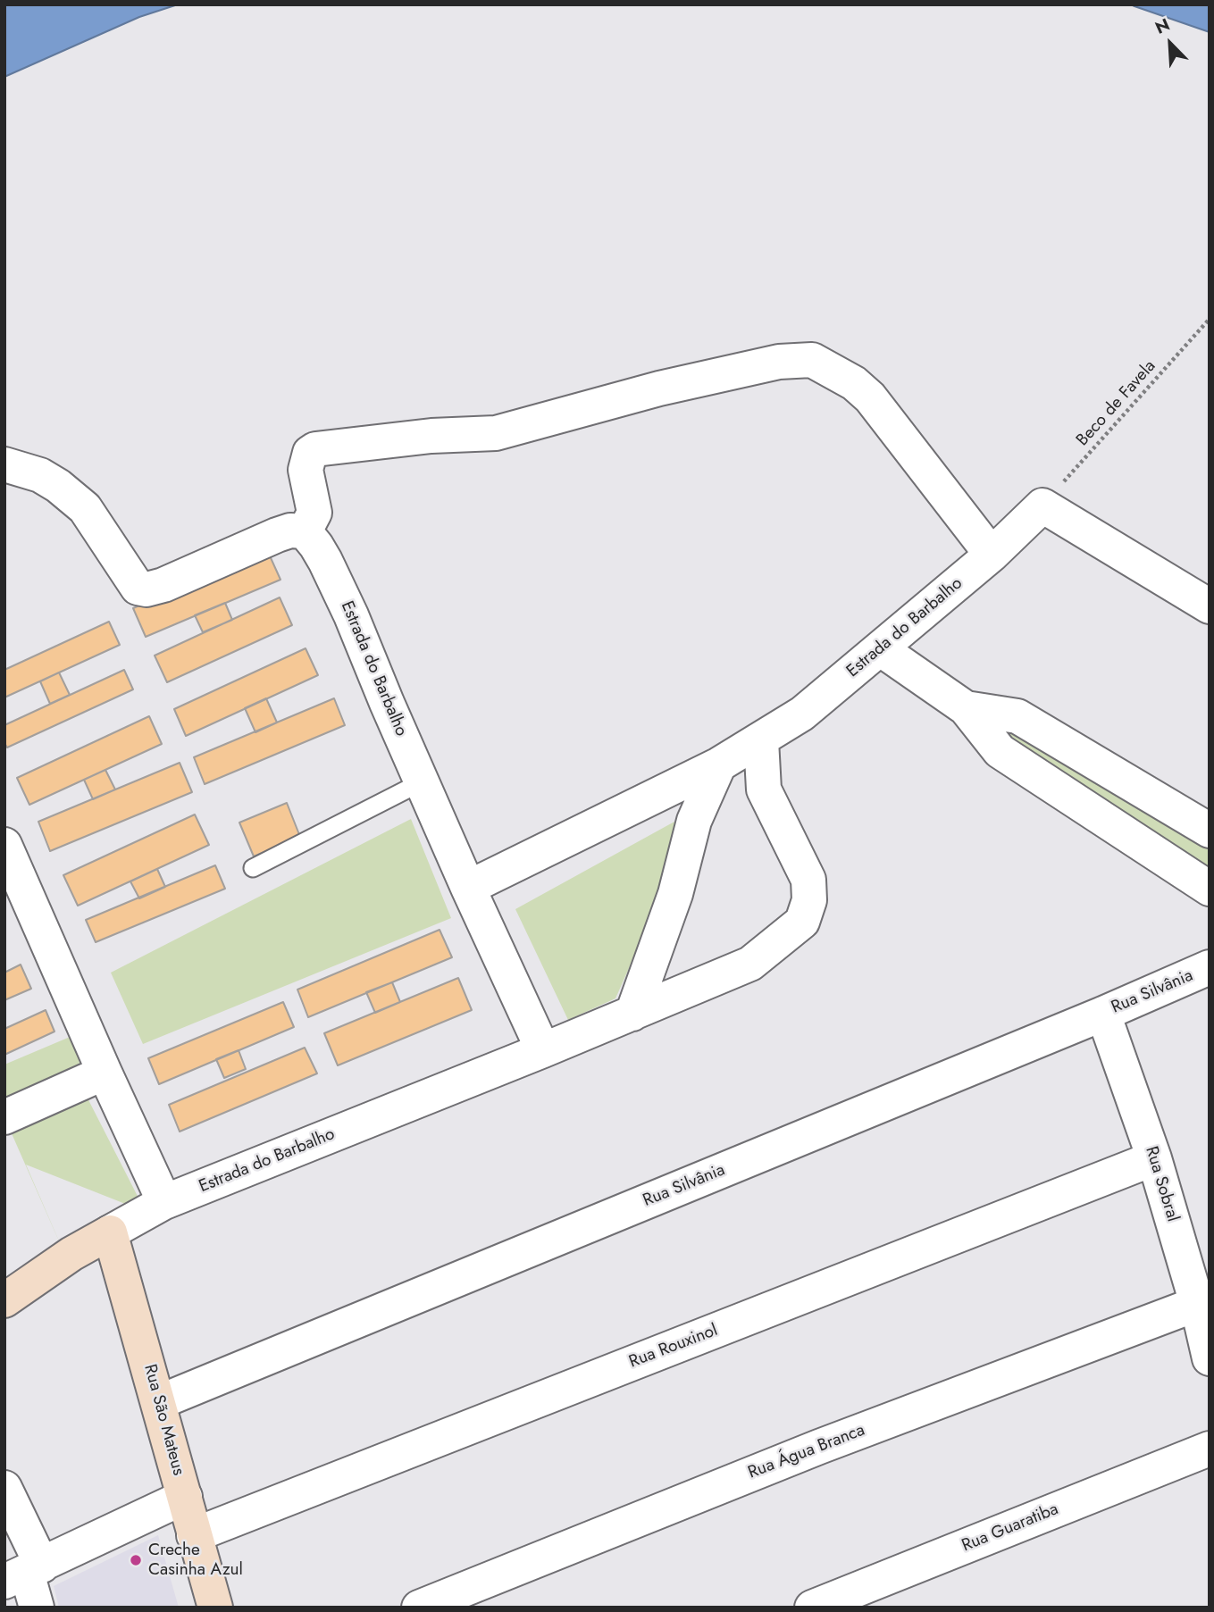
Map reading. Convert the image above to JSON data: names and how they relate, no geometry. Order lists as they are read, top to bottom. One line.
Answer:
{"streets":{"street":["Estrada do Barbalho","Rua Silvânia","Rua Sobral","Rua Rouxinol","Rua São Mateus","Rua Água Branca","Rua Guaratiba"],"path":["Beco de Favela"]},"crossings":[["Beco de Favela","Estrada do Barbalho"],["Estrada do Barbalho","Rua São Mateus"],["Rua Silvânia","Rua Sobral"],["Rua Silvânia","Rua São Mateus"],["Rua Sobral","Rua Rouxinol"],["Rua Sobral","Rua Água Branca"],["Rua Rouxinol","Rua São Mateus"]],"places":["Creche Casinha Azul"],"north":"top left"}
